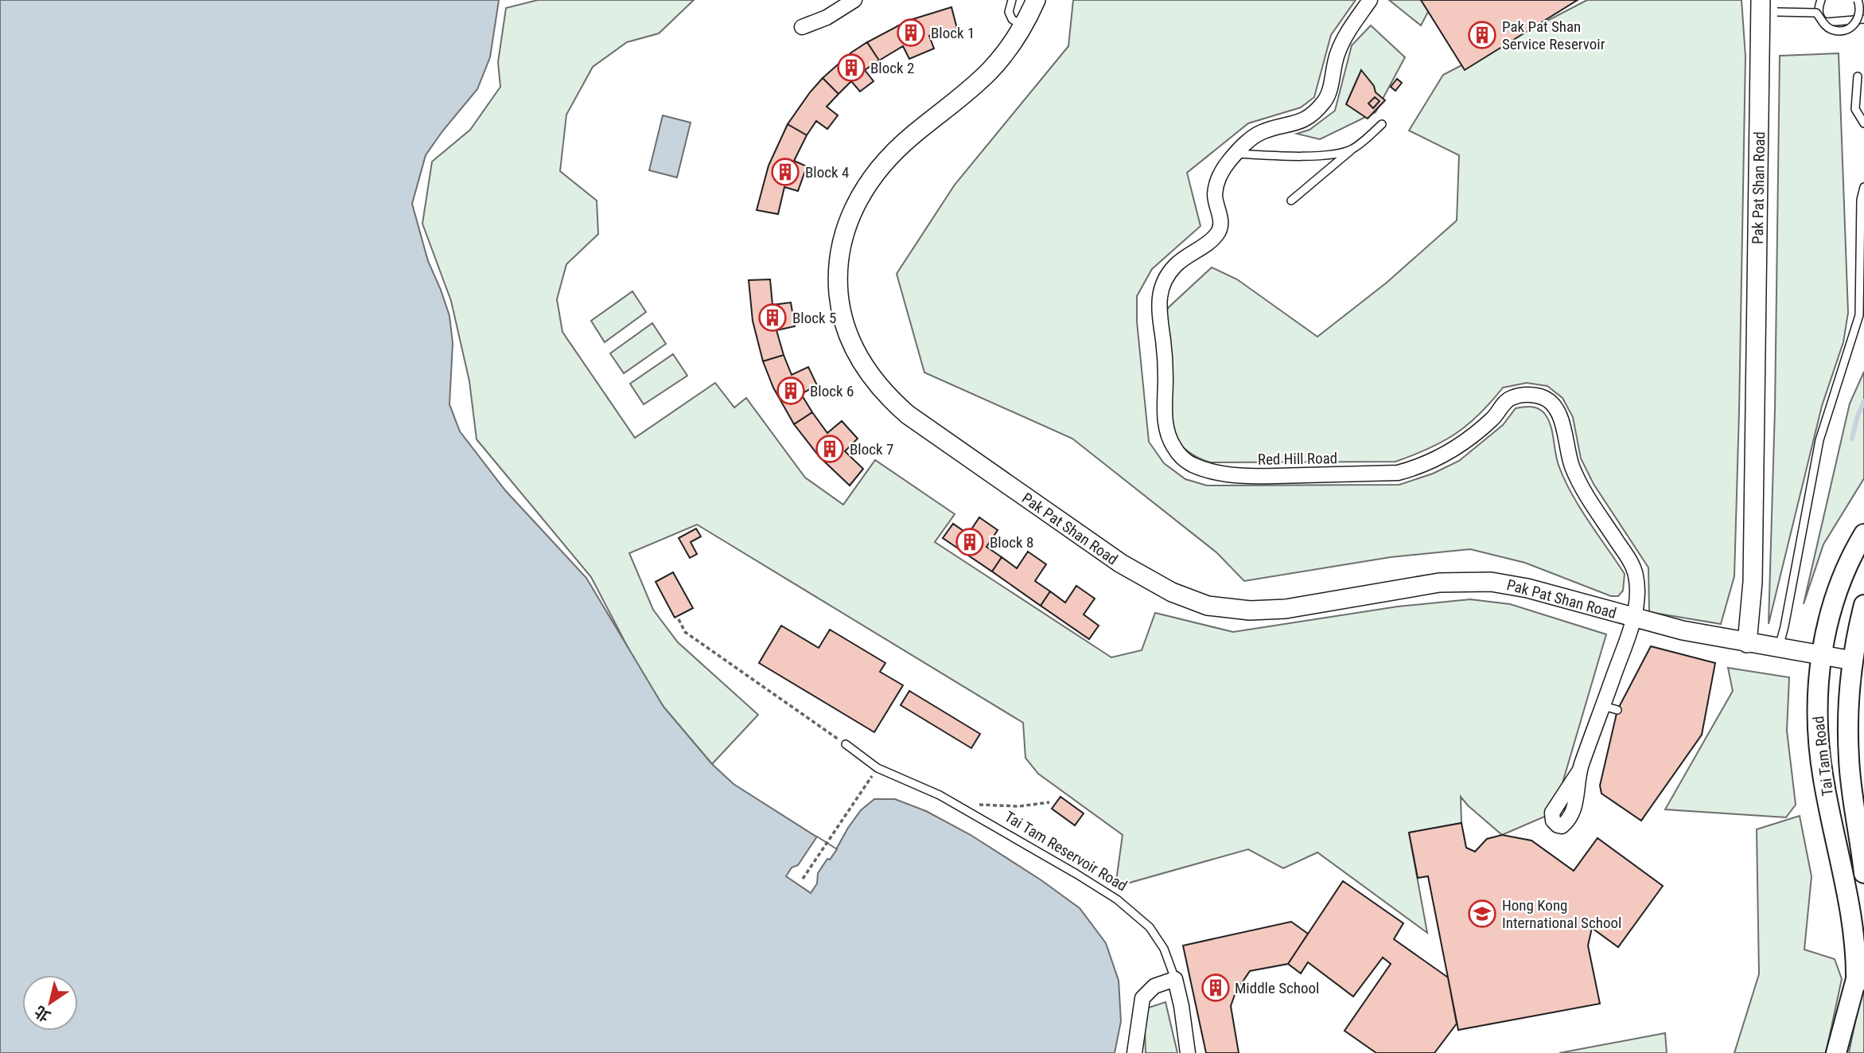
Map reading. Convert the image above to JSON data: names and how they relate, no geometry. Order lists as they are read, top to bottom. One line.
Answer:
{"streets":{"main road":["Tai Tam Road"],"street":["Pak Pat Shan Road","Red Hill Road","Tai Tam Reservoir Road"]},"crossings":[["Pak Pat Shan Road","Red Hill Road"],["Pak Pat Shan Road","Tai Tam Road"]],"places":{"building":["Block 1","Pak Pat Shan Service Reservoir","Block 2","Block 4","Block 5","Block 6","Block 7","Block 8","Middle School"],"school or university":["Hong Kong International School"]},"north":"bottom left"}
